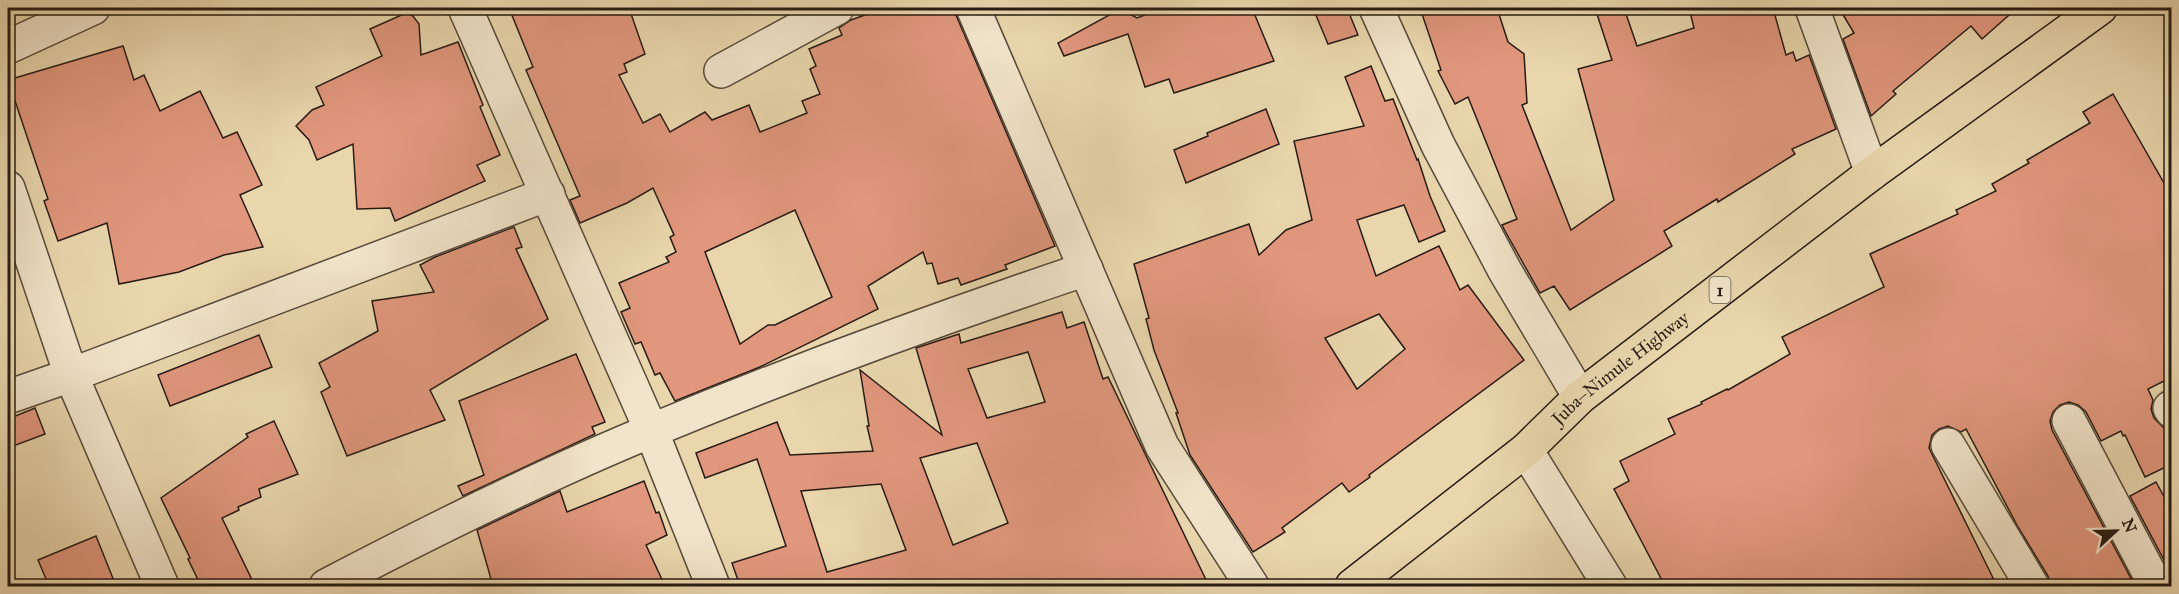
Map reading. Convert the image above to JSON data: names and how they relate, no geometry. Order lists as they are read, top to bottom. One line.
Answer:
{"streets":{"main road":["1","Juba–Nimule Highway"]},"north":"right"}
